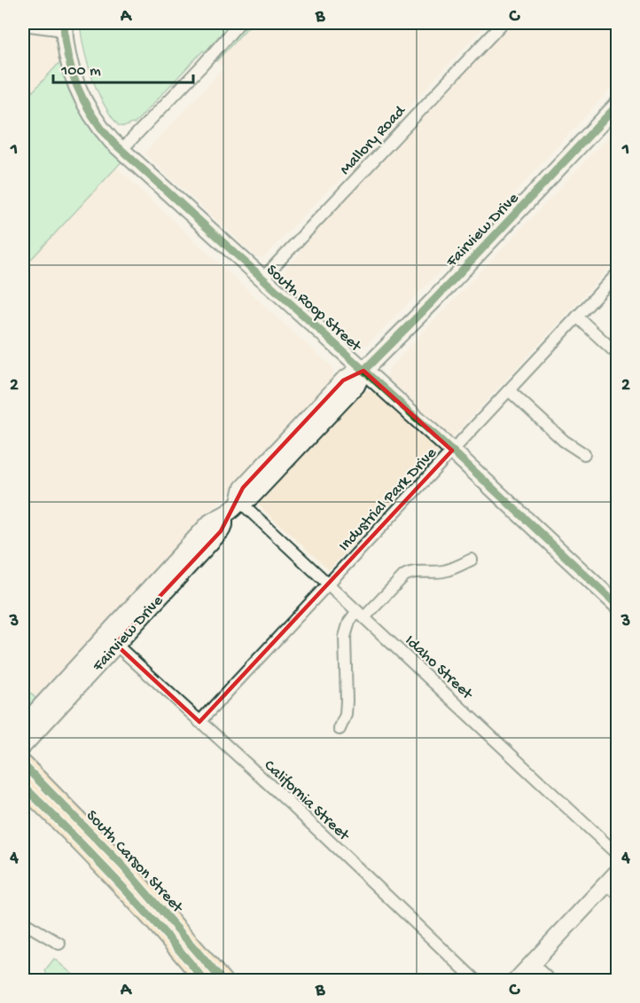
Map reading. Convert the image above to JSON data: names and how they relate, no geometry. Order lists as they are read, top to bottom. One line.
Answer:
{"streets":{"main road":["Fairview Drive","South Roop Street","South Carson Street"],"street":["Mallory Road","Industrial Park Drive","Idaho Street","California Street"]},"crossings":[["Mallory Road","South Roop Street"],["Fairview Drive","South Roop Street"],["Fairview Drive","Idaho Street"],["Fairview Drive","California Street"],["South Roop Street","Industrial Park Drive"],["Industrial Park Drive","Idaho Street"],["Industrial Park Drive","California Street"]],"scale_bar":"100 m","grid":{"columns":["A","B","C"],"rows":["1","2","3","4"]}}
